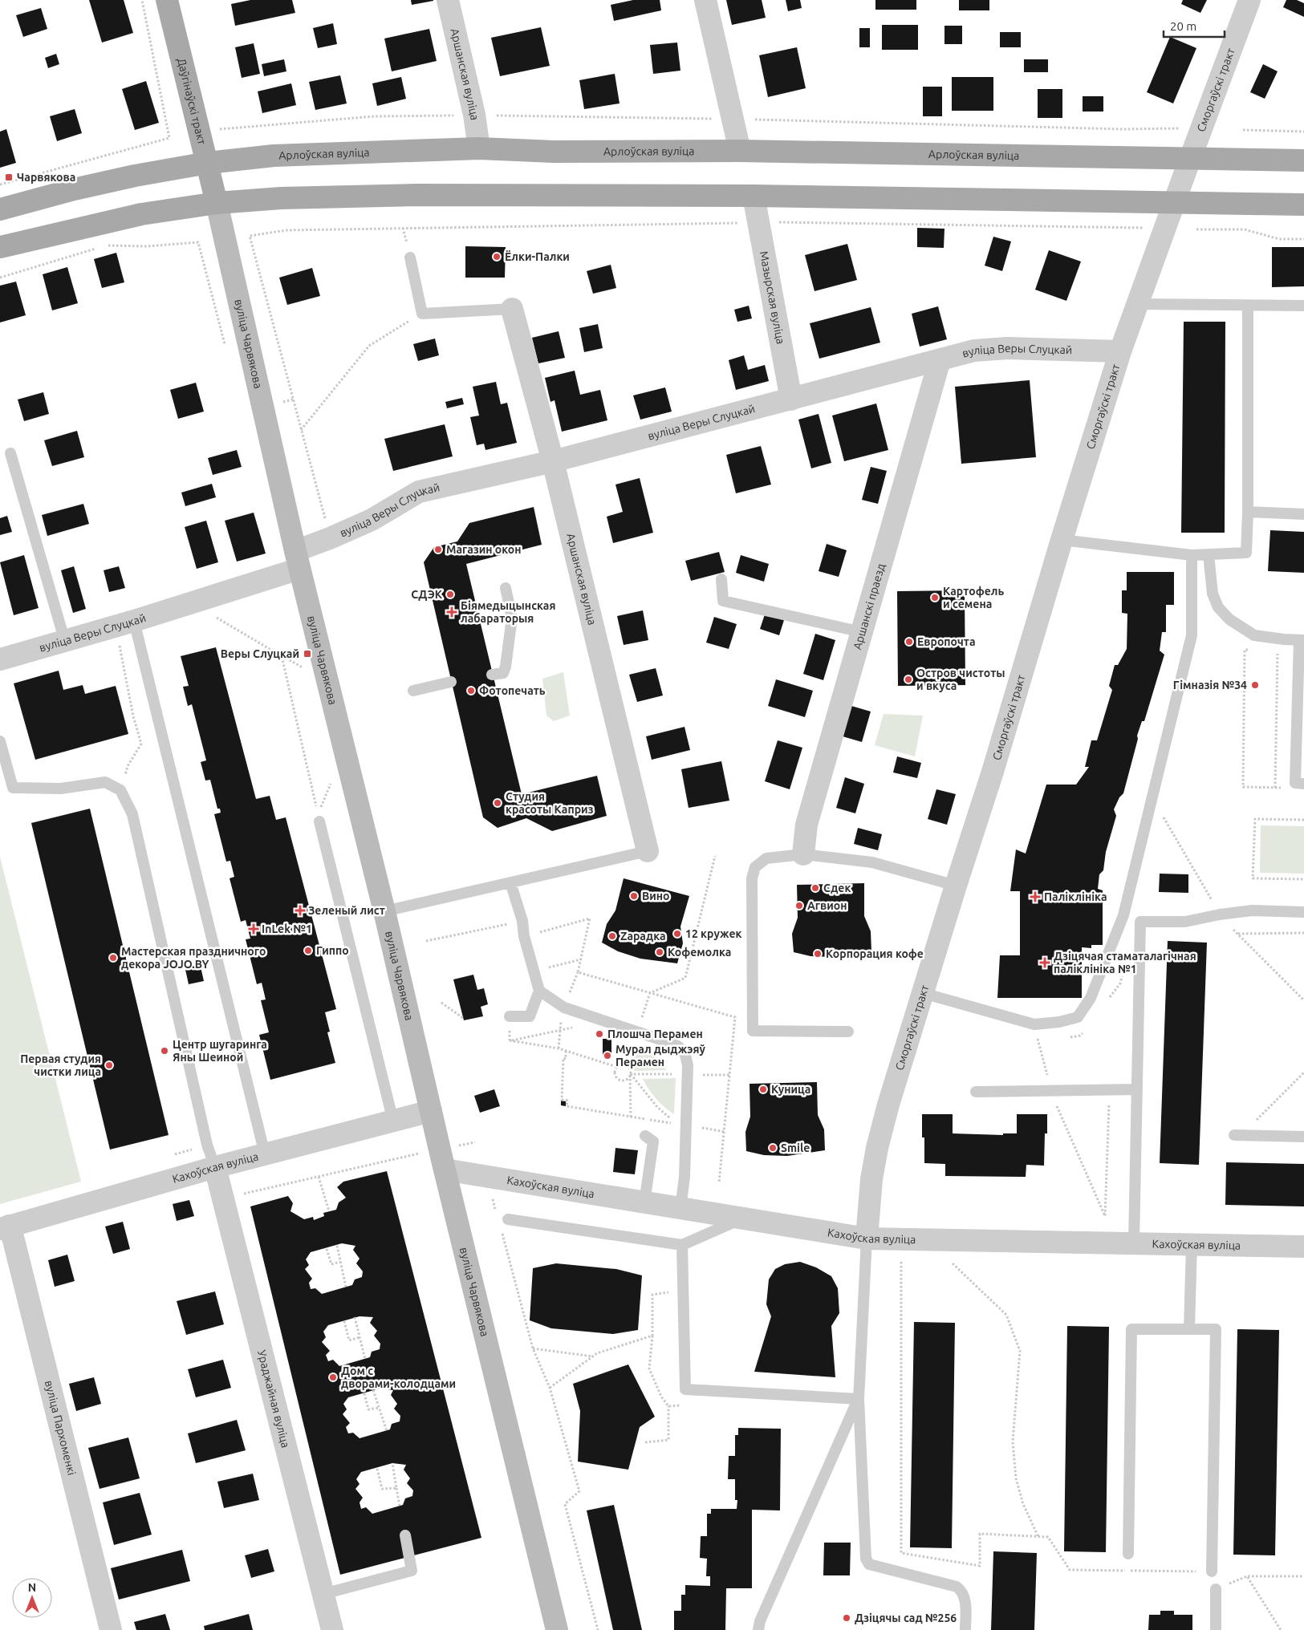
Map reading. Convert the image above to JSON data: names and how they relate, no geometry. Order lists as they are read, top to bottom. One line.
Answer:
{"streets":{"main road":["Даўгінаўскі тракт","Арлоўская вуліца","вуліца Чарвякова"],"street":["Аршанская вуліца","Сморгаўскі тракт","Мазырская вуліца","вуліца Веры Слуцкай","Аршанскі праезд","Кахоўская вуліца","Ураджайная вуліца","вуліца Пархоменкі"]},"crossings":[["Аршанская вуліца","Арлоўская вуліца"],["Аршанская вуліца","вуліца Веры Слуцкай"],["Сморгаўскі тракт","Арлоўская вуліца"],["Сморгаўскі тракт","вуліца Веры Слуцкай"],["Сморгаўскі тракт","Кахоўская вуліца"],["Даўгінаўскі тракт","Арлоўская вуліца"],["Даўгінаўскі тракт","вуліца Чарвякова"],["Мазырская вуліца","вуліца Веры Слуцкай"],["вуліца Чарвякова","вуліца Веры Слуцкай"],["вуліца Чарвякова","Кахоўская вуліца"],["вуліца Веры Слуцкай","Аршанскі праезд"],["Кахоўская вуліца","Ураджайная вуліца"],["Кахоўская вуліца","вуліца Пархоменкі"]],"places":{"transit":["Чарвякова","Веры Слуцкай"],"other":["Ёлки-Палки","Магазин окон","СДЭК","Картофель и семена","Европочта","Остров чистоты и вкуса","Гімназія №34","Фотопечать","Студия красоты Каприз","Сдек","Вино","Агвион","12 кружек","Zарадка","Гиппо","Кофемолка","Корпорация кофе","Мастерская праздничного декора JOJO.BY","Плошча Перамен","Центр шугаринга Яны Шеиной","Мурал дыджэяў Перамен","Первая студия чистки лица","Куница","Smile","Дом с дворами-колодцами","Дзіцячы сад №256"],"health":["Біямедыцынская лабараторыя","Паліклініка","Зеленый лист","InLek №1","Дзіцячая стаматалагічная паліклініка №1"]},"scale_bar":"20 m","north":"top"}
